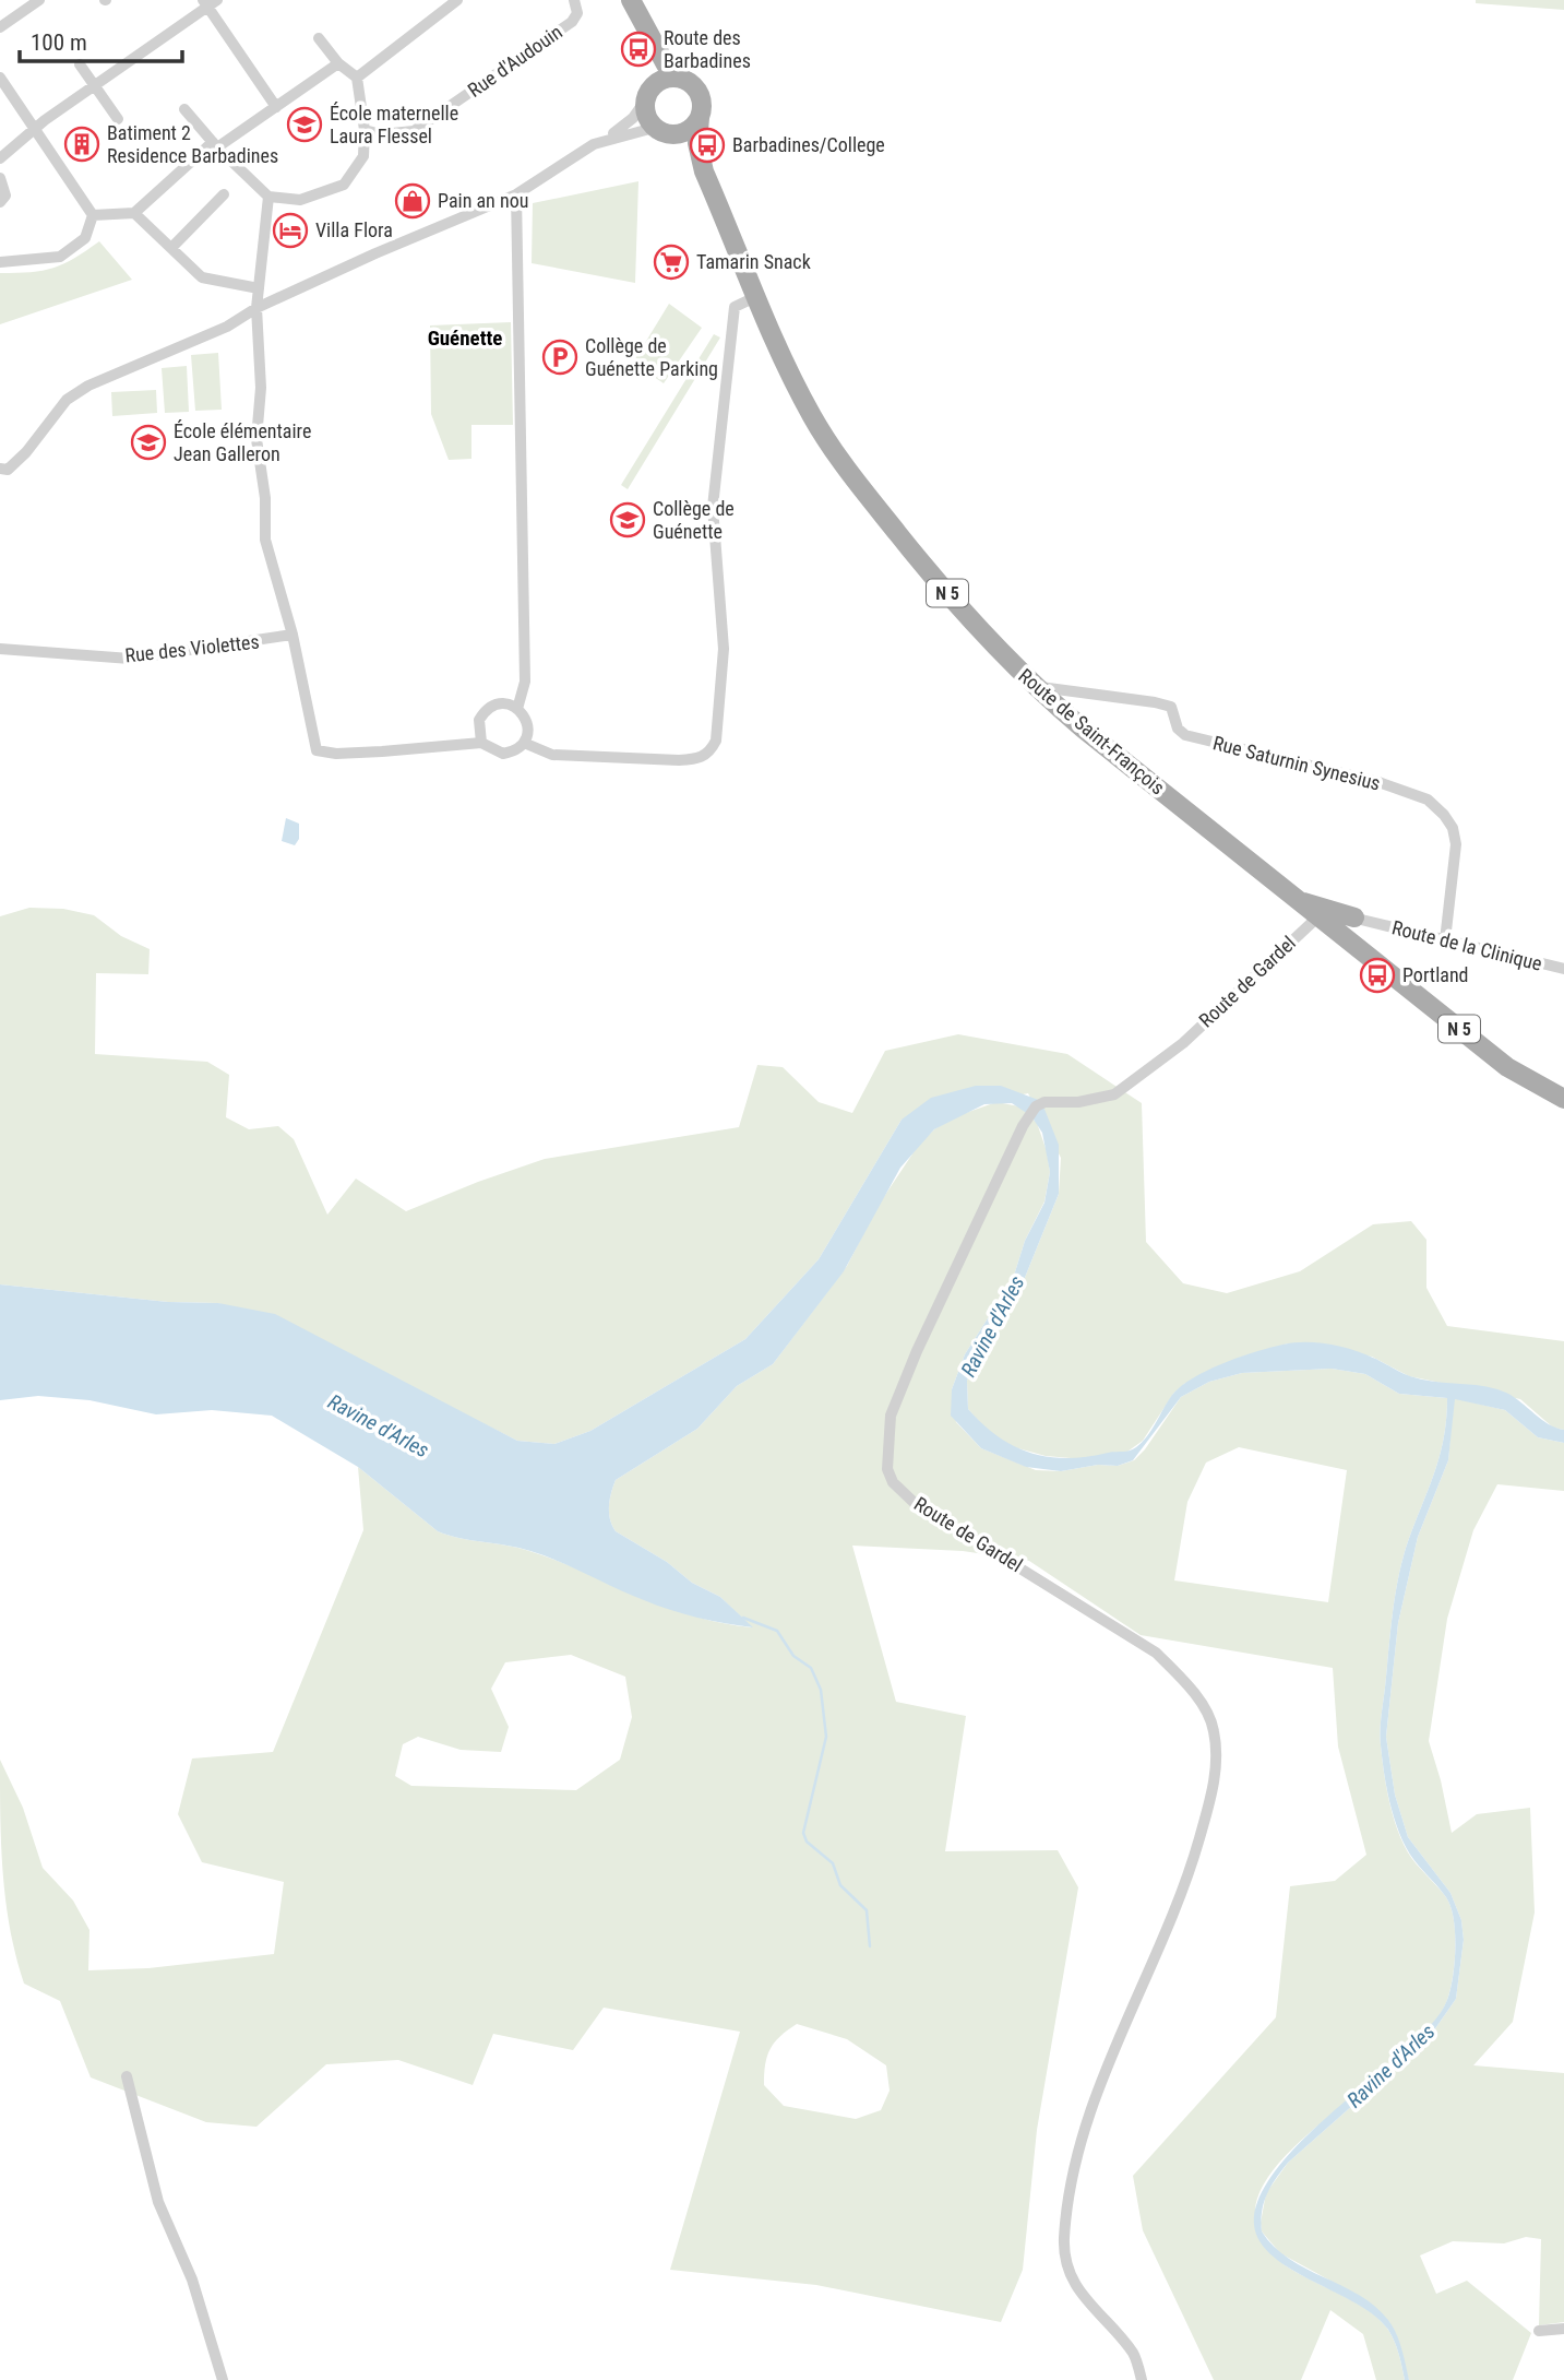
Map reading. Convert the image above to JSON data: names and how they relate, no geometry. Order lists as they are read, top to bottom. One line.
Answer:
{"streets":{"main road":["N 5","Route de Saint-François"],"street":["Rue d'Audouin","Rue des Violettes","Rue Saturnin Synesius","Route de la Clinique","Route de Gardel"]},"crossings":[["N 5","Route de Saint-François"],["Route de Saint-François","Rue Saturnin Synesius"],["Route de Saint-François","Route de Gardel"],["Rue Saturnin Synesius","Route de la Clinique"]],"districts":["Guénette"],"water":["Ravine d'Arles"],"places":{"bus stop":["Route des Barbadines","Barbadines/College","Portland"],"school or university":["École maternelle Laura Flessel","École élémentaire Jean Galleron","Collège de Guénette"],"building":["Batiment 2 Residence Barbadines"],"shop":["Pain an nou"],"hotel":["Villa Flora"],"supermarket":["Tamarin Snack"],"parking":["Collège de Guénette Parking"]},"scale_bar":"100 m"}
